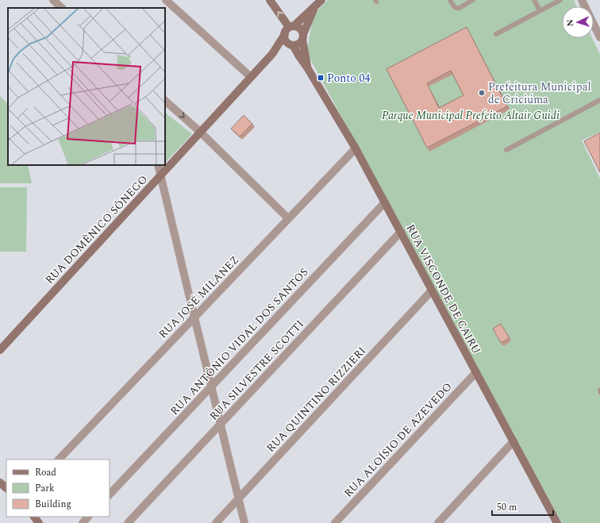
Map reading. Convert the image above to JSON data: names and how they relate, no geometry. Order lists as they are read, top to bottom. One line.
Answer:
{"streets":{"street":["RUA DOMÊNICO SÔNEGO","RUA VISCONDE DE CAIRU","RUA JOSÉ MILANEZ","RUA ANTÔNIO VIDAL DOS SANTOS","RUA SILVESTRE SCOTTI","RUA QUINTINO RIZZIERI","RUA ALOÍSIO DE AZEVEDO"]},"crossings":[["RUA DOMÊNICO SÔNEGO","RUA VISCONDE DE CAIRU"],["RUA VISCONDE DE CAIRU","RUA JOSÉ MILANEZ"],["RUA VISCONDE DE CAIRU","RUA ANTÔNIO VIDAL DOS SANTOS"],["RUA VISCONDE DE CAIRU","RUA SILVESTRE SCOTTI"],["RUA VISCONDE DE CAIRU","RUA QUINTINO RIZZIERI"],["RUA VISCONDE DE CAIRU","RUA ALOÍSIO DE AZEVEDO"]],"parks":["Parque Municipal Prefeito Altair Guidi"],"places":{"transit":["Ponto 04"],"other":["Prefeitura Municipal de Criciúma"]},"legend":["Road","Park","Building"],"scale_bar":"50 m","north":"left"}
